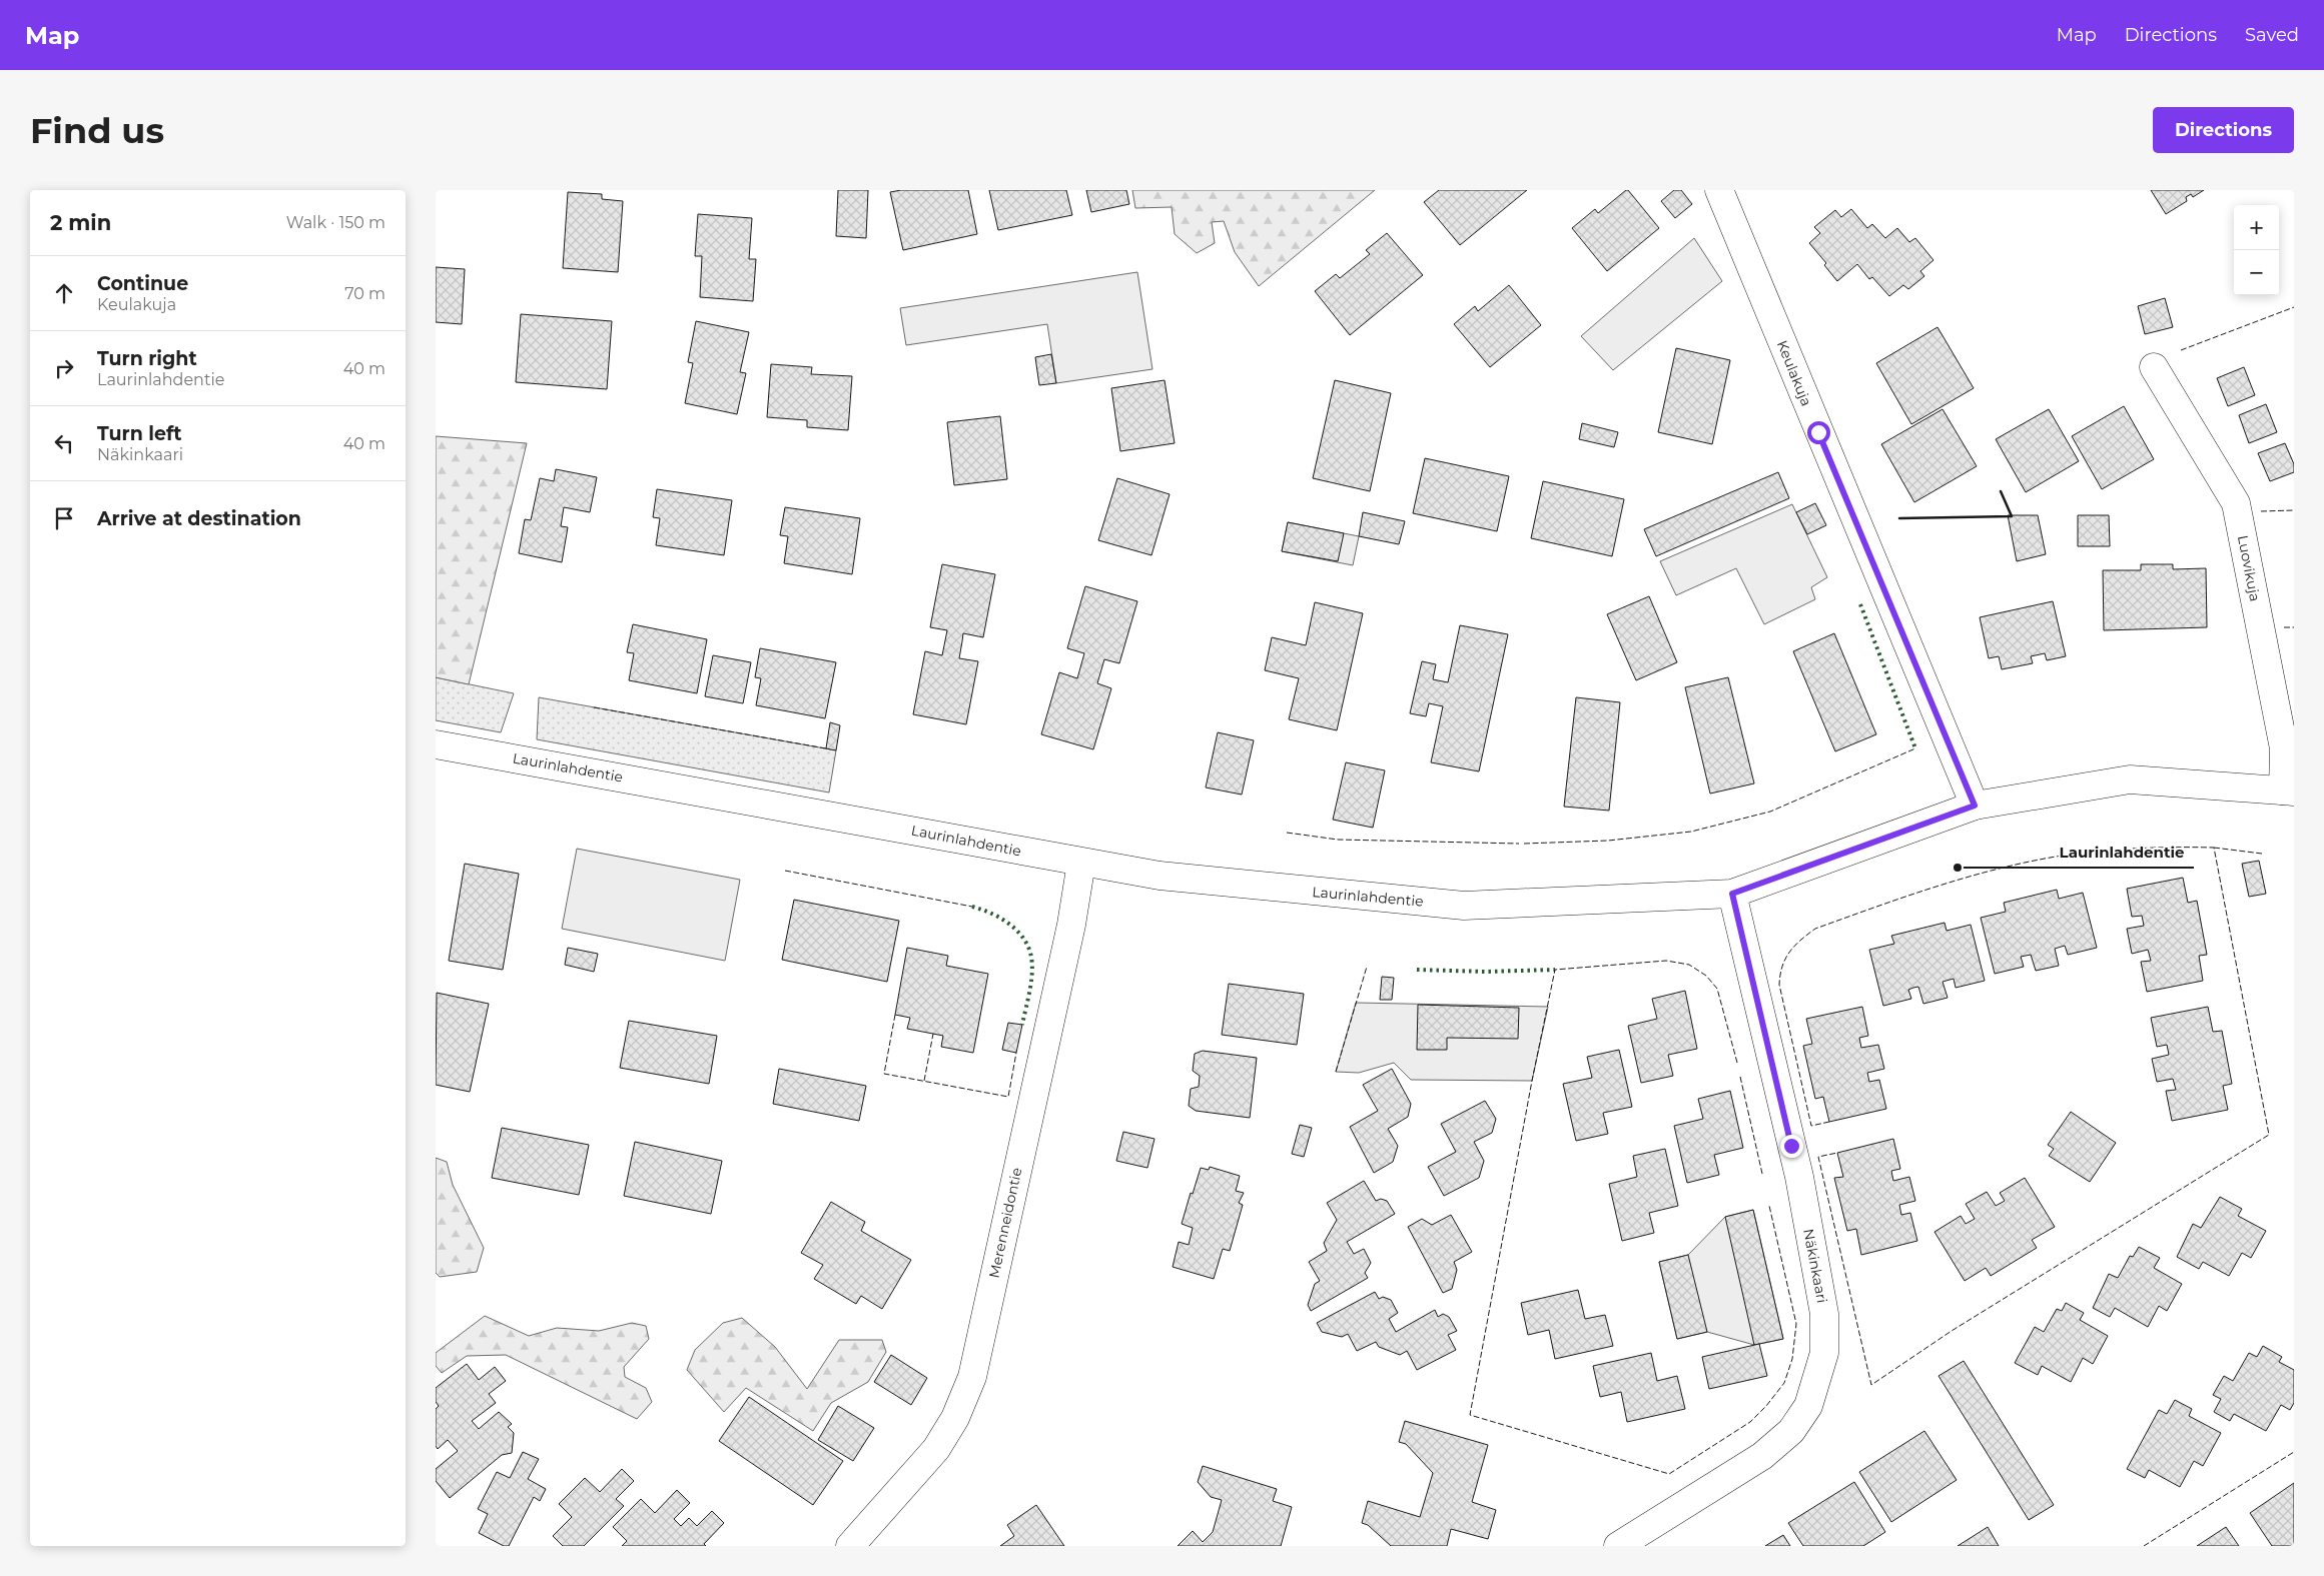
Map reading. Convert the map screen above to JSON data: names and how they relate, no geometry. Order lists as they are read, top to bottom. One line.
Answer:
{"streets":{"street":["Keulakuja","Luovikuja","Laurinlahdentie","Merenneidontie","Näkinkaari"]},"crossings":[["Keulakuja","Laurinlahdentie"],["Luovikuja","Laurinlahdentie"],["Laurinlahdentie","Merenneidontie"],["Laurinlahdentie","Näkinkaari"]],"places":["Laurinlahdentie"],"page":{"header":"Map","nav":["Map","Directions","Saved"],"buttons":"Directions","title":"Find us","heading":["2 min","Walk · 150 m"],"map_buttons":["+","−"],"list":[["Continue","Keulakuja","70 m"],["Turn right","Laurinlahdentie","40 m"],["Turn left","Näkinkaari","40 m"],"Arrive at destination"]}}
